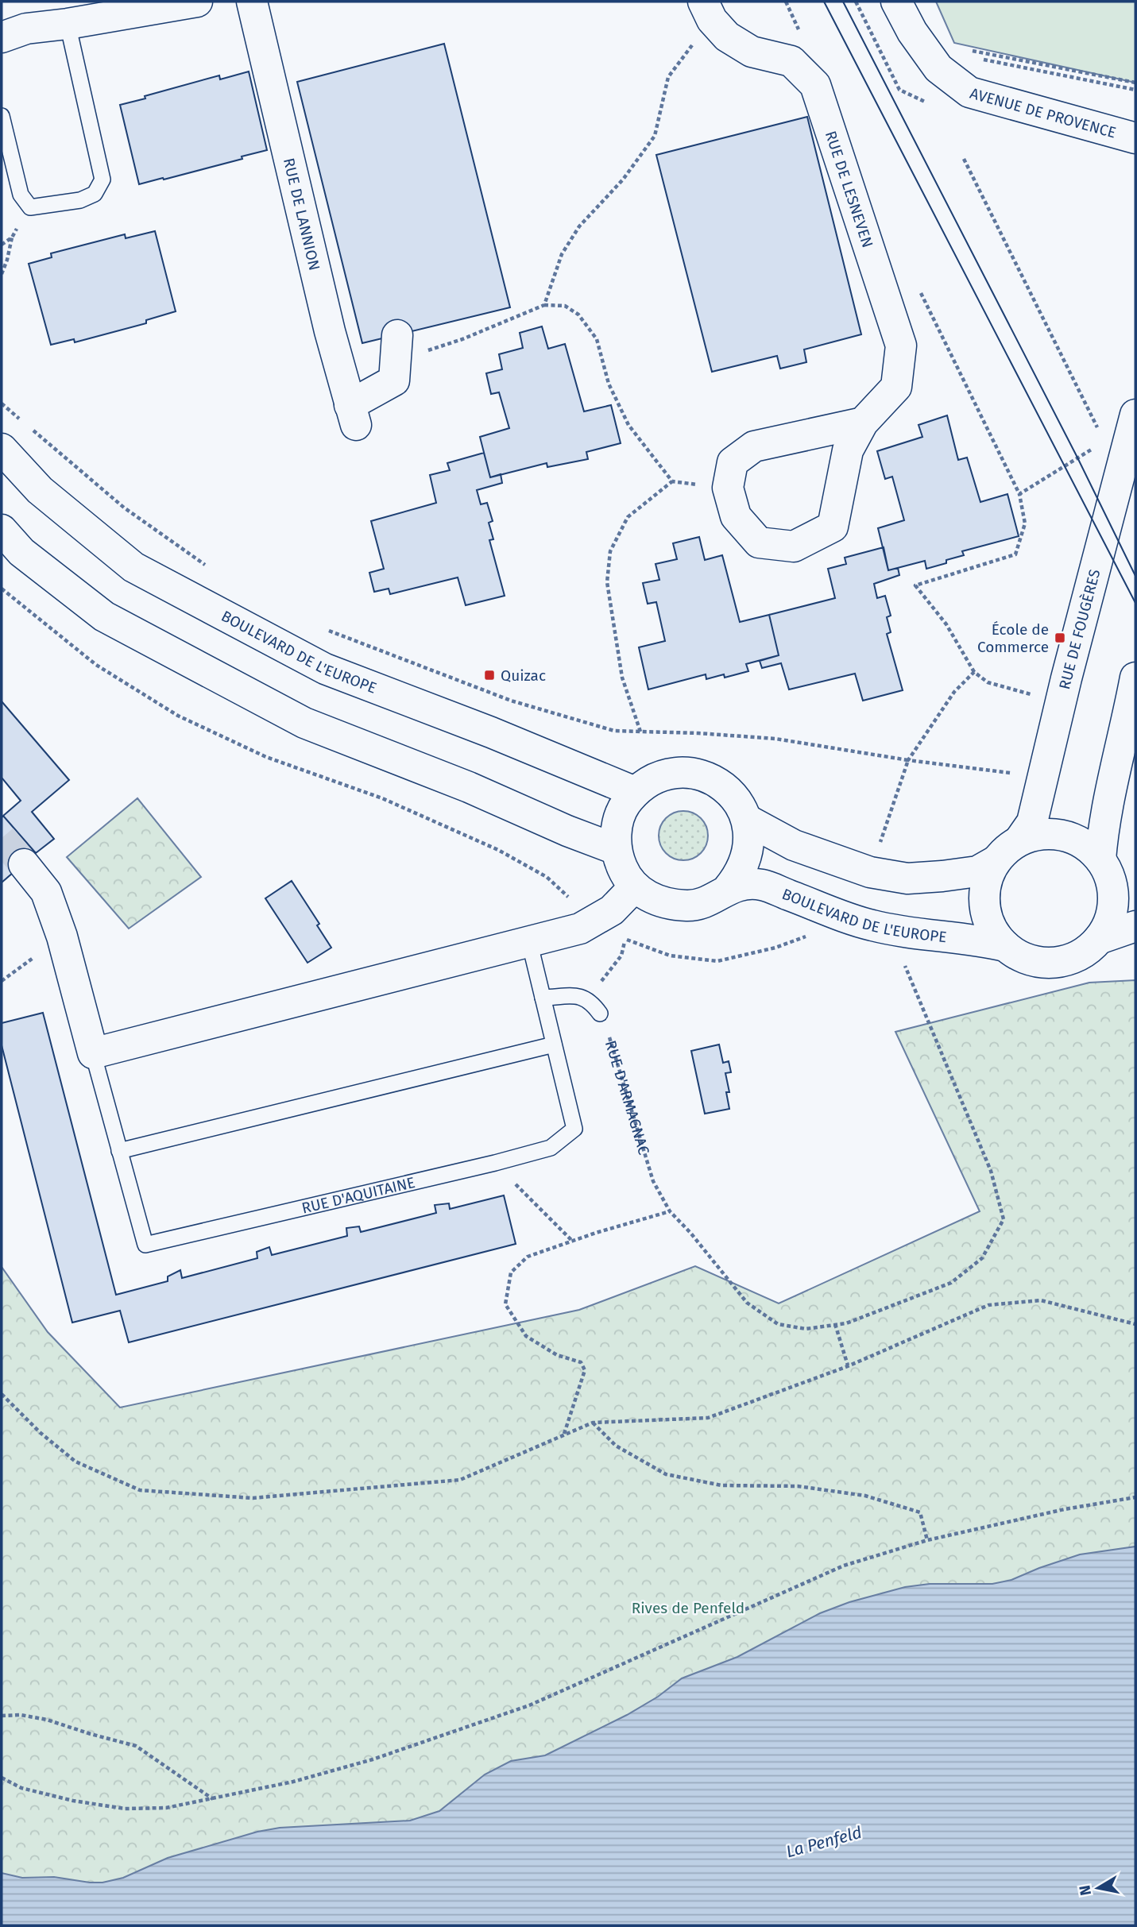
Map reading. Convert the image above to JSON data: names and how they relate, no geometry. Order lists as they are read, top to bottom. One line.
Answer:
{"streets":{"street":["AVENUE DE PROVENCE","RUE DE LESNEVEN","RUE DE LANNION","RUE DE FOUGÈRES","BOULEVARD DE L'EUROPE","RUE D'AQUITAINE"],"path":["RUE D'ARMAGNAC"]},"crossings":[["RUE DE FOUGÈRES","BOULEVARD DE L'EUROPE"]],"water":["La Penfeld"],"parks":["Rives de Penfeld"],"places":{"transit":["École de Commerce","Quizac"]},"north":"left"}
